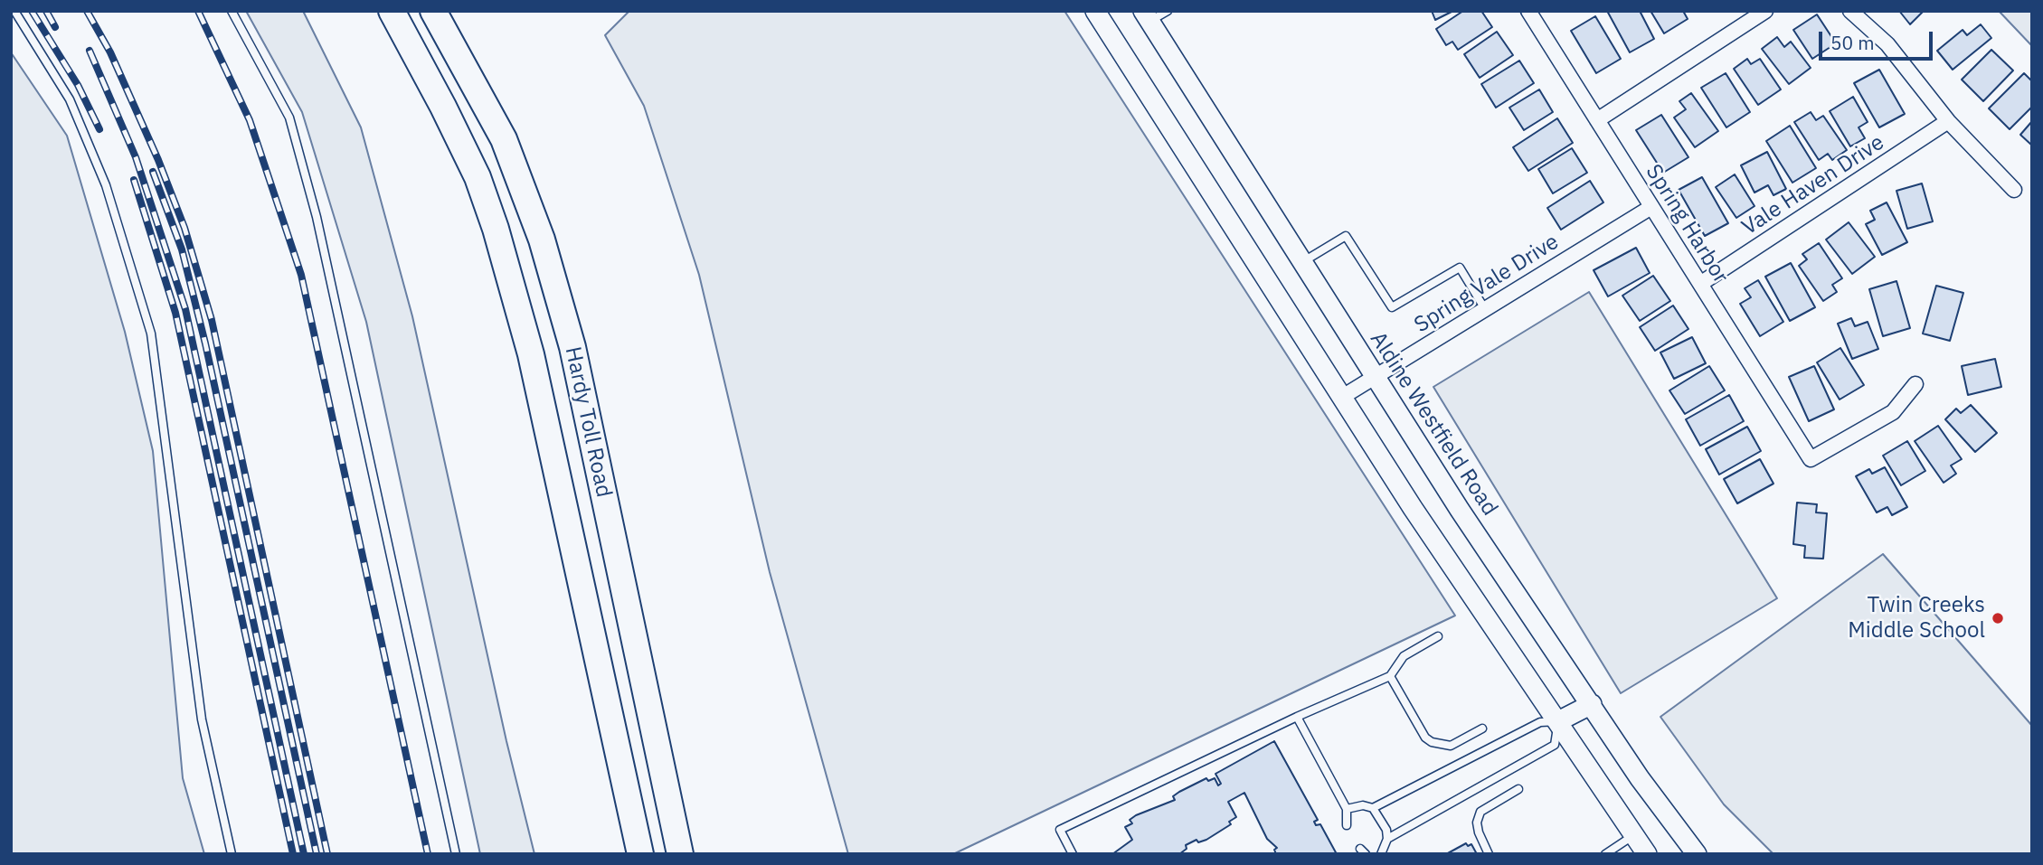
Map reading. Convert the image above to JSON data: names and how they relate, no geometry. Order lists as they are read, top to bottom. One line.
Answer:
{"streets":{"highway":["Hardy Toll Road"],"main road":["Aldine Westfield Road"],"street":["Vale Haven Drive","Spring Harbor","Spring Vale Drive"]},"crossings":[["Vale Haven Drive","Spring Harbor"],["Spring Harbor","Spring Vale Drive"],["Spring Vale Drive","Aldine Westfield Road"]],"places":["Twin Creeks Middle School"],"scale_bar":"50 m"}
